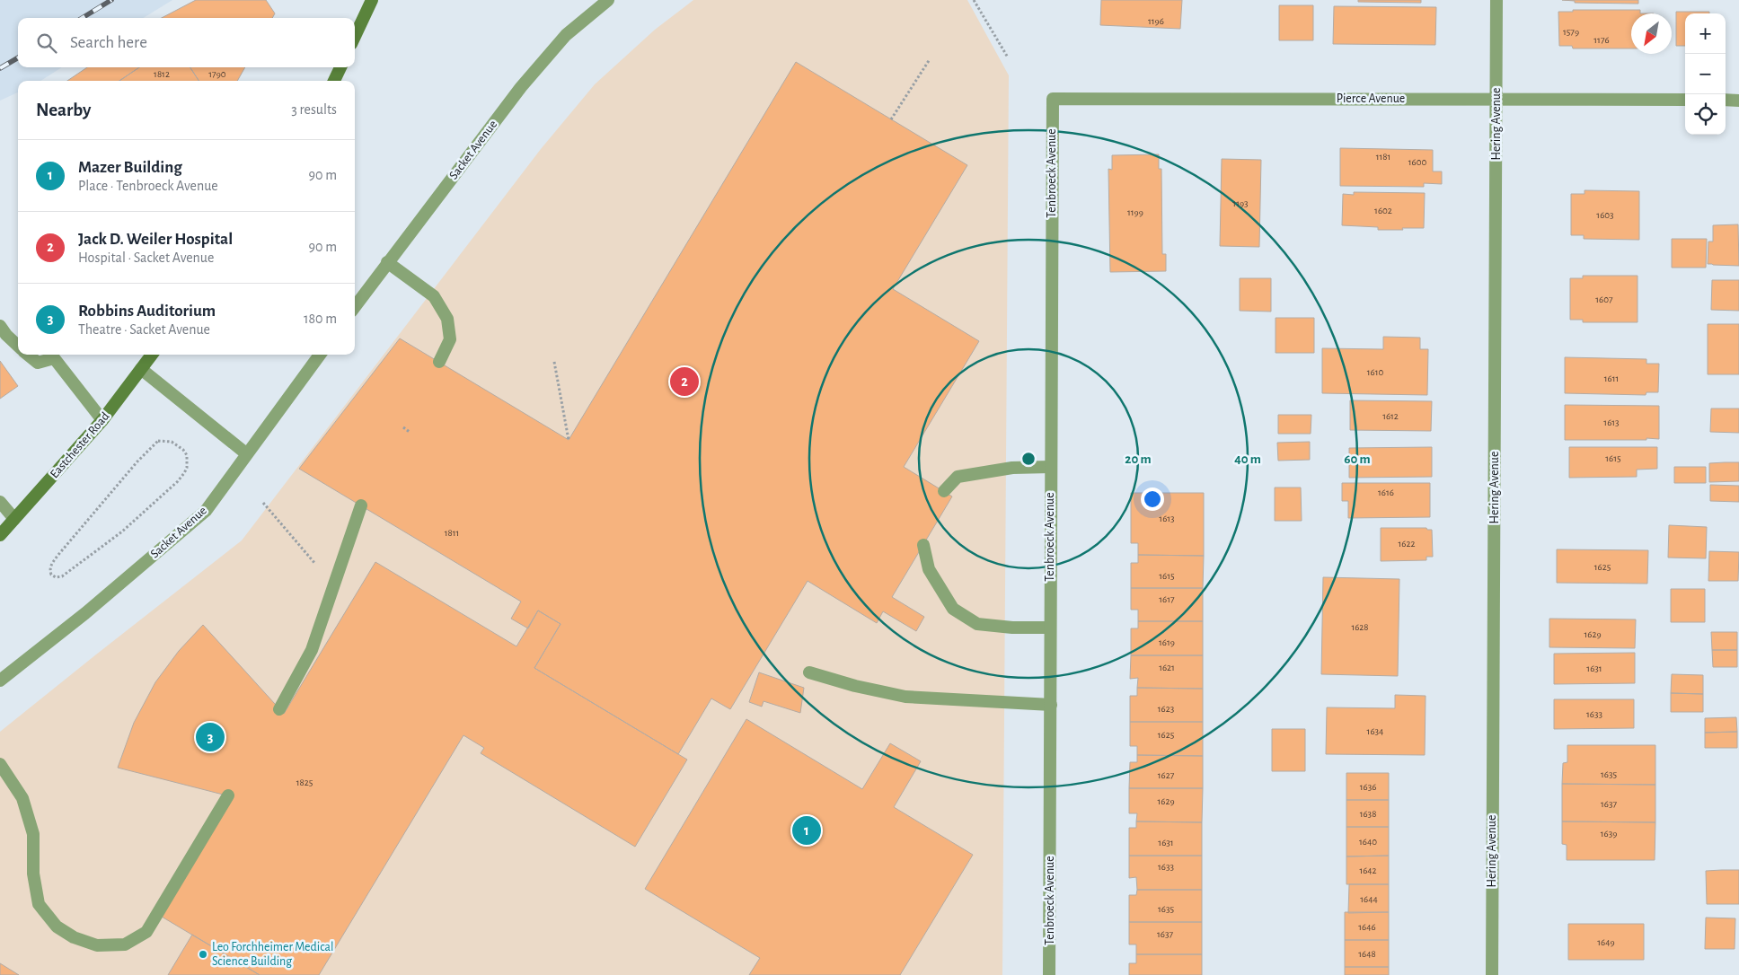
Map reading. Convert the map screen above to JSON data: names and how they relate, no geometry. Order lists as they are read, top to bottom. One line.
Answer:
{"streets":{"main road":["Eastchester Road"],"street":["Pierce Avenue","Hering Avenue","Sacket Avenue","Tenbroeck Avenue"]},"crossings":[["Pierce Avenue","Hering Avenue"],["Pierce Avenue","Tenbroeck Avenue"]],"places":["Leo Forchheimer Medical Science Building"],"house_numbers":["1196","1579","1176","1812","1790","1181","1600","1193","1602","1199","1603","1607","1610","1611","1612","1613","1615","1616","1613","1811","1622","1625","1615","1617","1628","1629","1619","1621","1631","1623","1633","1634","1625","1635","1627","1825","1636","1629","1637","1638","1639","1640","1631","1633","1642","1644","1635","1646","1637","1649","1648"],"north":"bottom left","page":{"map_buttons":["+","−"],"search":"Search here","heading":["Nearby","3 results"],"list":[{"mark":"1","name":"Mazer Building","note":"Place · Tenbroeck Avenue","value":"90 m"},{"mark":"2","name":"Jack D. Weiler Hospital","note":"Hospital · Sacket Avenue","value":"90 m"},{"mark":"3","name":"Robbins Auditorium","note":"Theatre · Sacket Avenue","value":"180 m"}],"pins":["2","3","1"]},"rings":["20 m","40 m","60 m"]}
